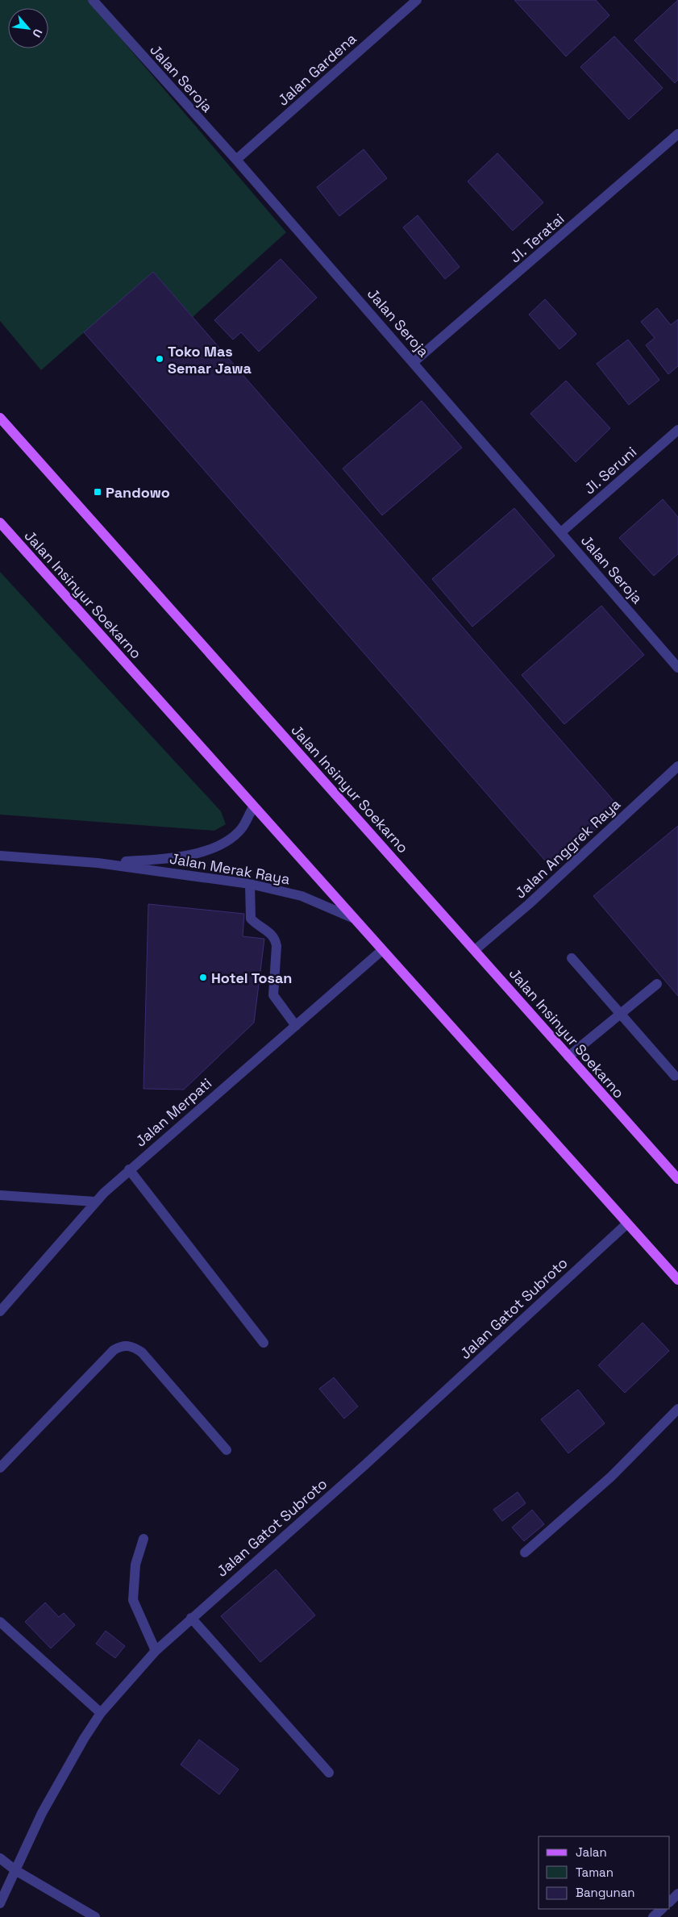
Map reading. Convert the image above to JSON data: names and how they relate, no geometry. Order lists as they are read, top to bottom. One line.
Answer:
{"streets":{"main road":["Jalan Insinyur Soekarno"],"street":["Jalan Gardena","Jalan Seroja","Jl. Teratai","Jl. Seruni","Jalan Anggrek Raya","Jalan Merak Raya","Jalan Merpati","Jalan Gatot Subroto"]},"crossings":[["Jalan Gardena","Jalan Seroja"],["Jalan Seroja","Jl. Teratai"],["Jalan Seroja","Jl. Seruni"],["Jalan Insinyur Soekarno","Jalan Anggrek Raya"],["Jalan Insinyur Soekarno","Jalan Merak Raya"],["Jalan Insinyur Soekarno","Jalan Merpati"],["Jalan Insinyur Soekarno","Jalan Gatot Subroto"]],"places":{"other":["Toko Mas Semar Jawa","Hotel Tosan"],"transit":["Pandowo"]},"legend":["Jalan","Taman","Bangunan"],"north":"bottom right"}
